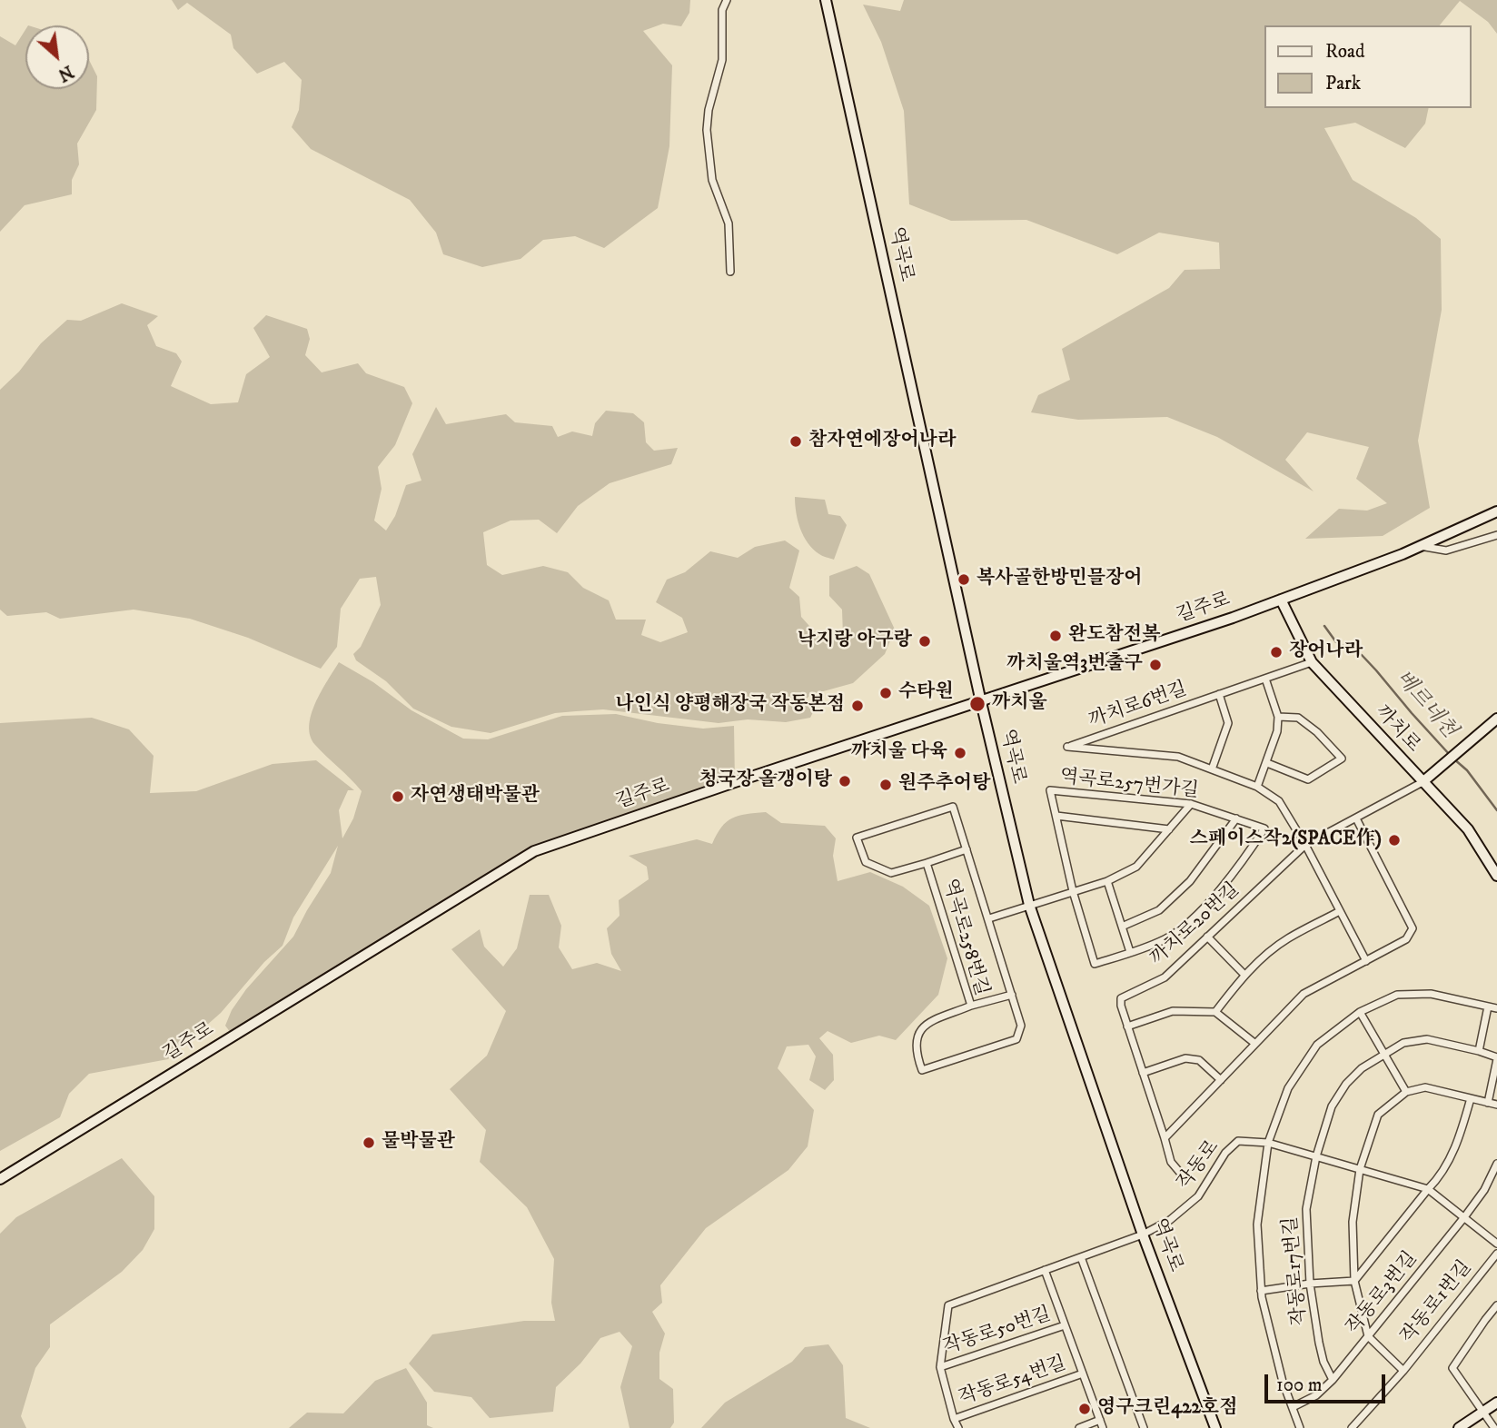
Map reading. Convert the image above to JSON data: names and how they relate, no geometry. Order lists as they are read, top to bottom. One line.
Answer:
{"streets":{"street":["역곡로","길주로","까치로6번길","까치로","역곡로257번가길","까치로20번길","역곡로258번길","작동로","작동로17번길","작동로3번길","작동로1번길","작동로50번길","작동로54번길"]},"crossings":[["역곡로","길주로"],["역곡로","역곡로258번길"],["역곡로","작동로"],["길주로","까치로"],["까치로6번길","까치로"],["까치로","까치로20번길"],["역곡로257번가길","역곡로258번길"],["작동로","작동로17번길"],["작동로","작동로3번길"],["작동로","작동로50번길"],["작동로17번길","작동로3번길"]],"water":["베르네천"],"places":["참자연에장어나라","복사골한방민믈장어","완도참전복","낙지랑 아구랑","장어나라","까치울역3번출구","수타원","까치울","나인식 양평해장국 작동본점","까치울 다육","청국장 올갱이탕","원주추어탕","자연생태박물관","스페이스작2(SPACE作)","물박물관","영구크린422호점"],"legend":["Road","Park"],"scale_bar":"100 m","north":"bottom right"}
